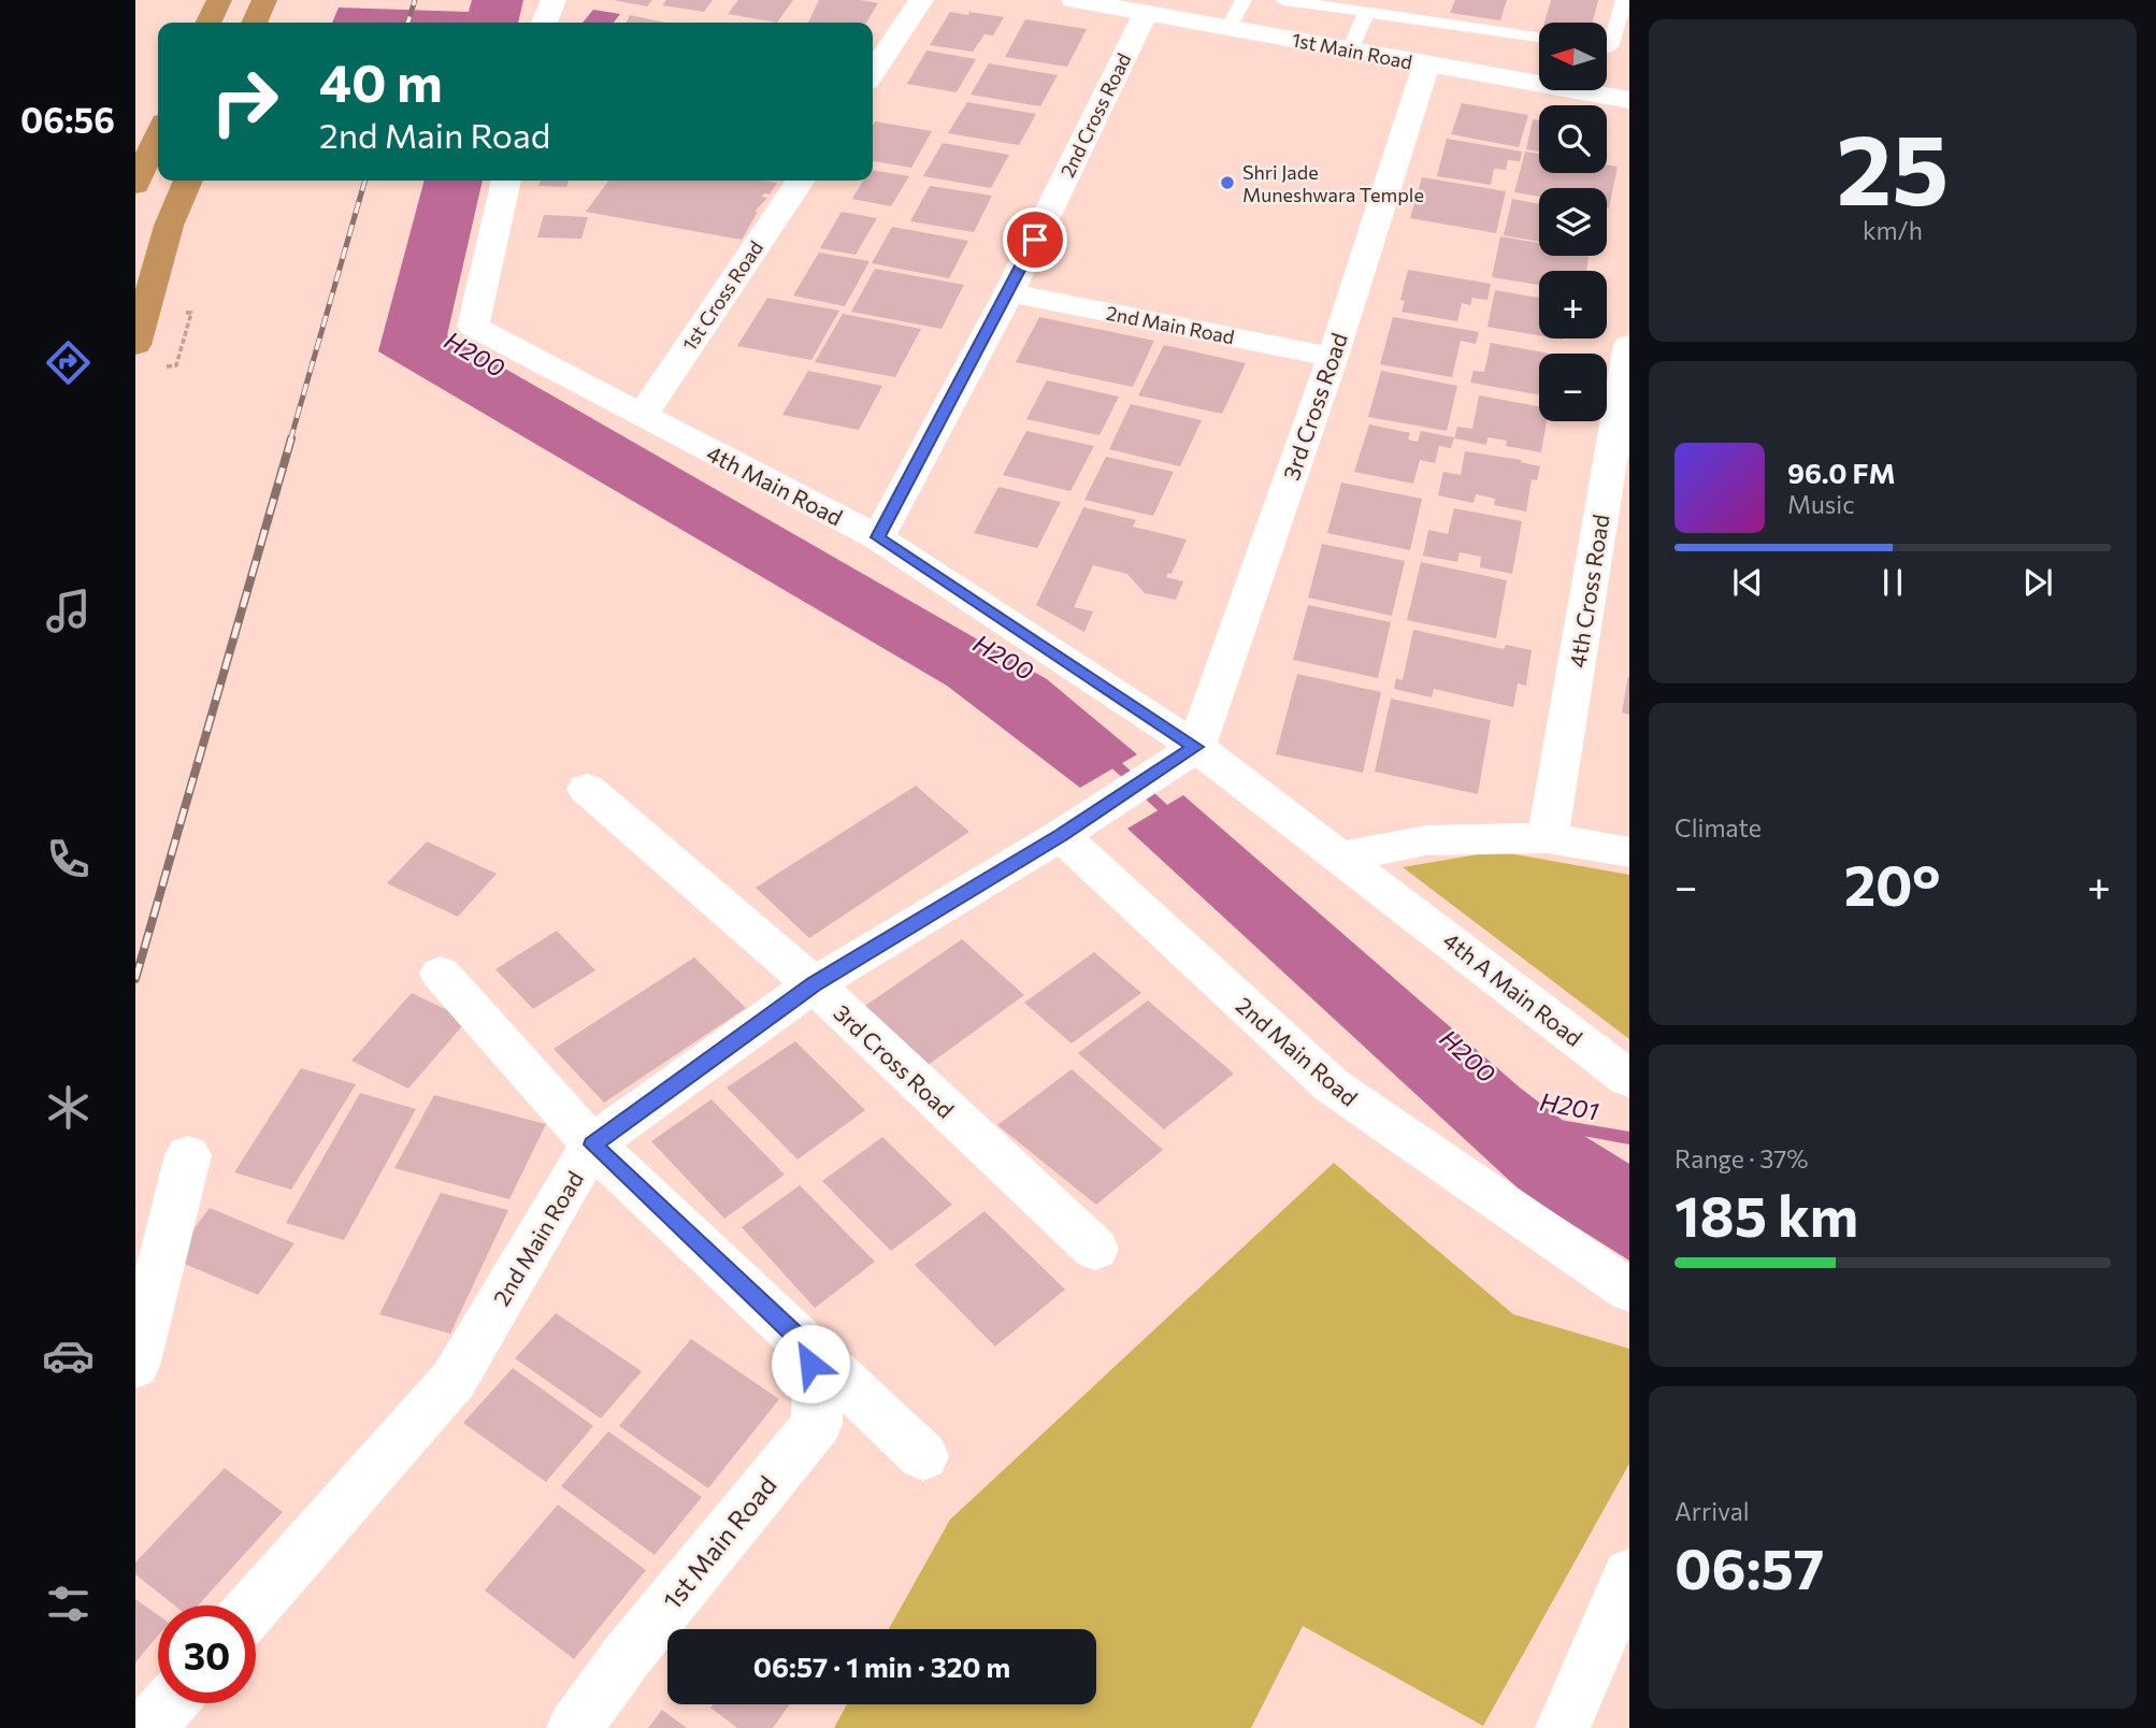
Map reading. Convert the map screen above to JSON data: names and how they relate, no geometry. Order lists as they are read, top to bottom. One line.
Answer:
{"streets":{"street":["1st Main Road","2nd Cross Road","1st Cross Road","2nd Main Road","3rd Cross Road","4th Main Road","4th Cross Road","4th A Main Road"]},"crossings":[["1st Main Road","2nd Cross Road"],["1st Main Road","3rd Cross Road"],["2nd Cross Road","2nd Main Road"],["2nd Cross Road","4th Main Road"],["1st Cross Road","4th Main Road"],["2nd Main Road","3rd Cross Road"],["2nd Main Road","4th Main Road"],["3rd Cross Road","4th Main Road"],["4th Main Road","4th A Main Road"]],"water":["H200","H201"],"places":["Shri Jade Muneshwara Temple"],"north":"left","page":{"tabs":"06:56","tile":[["25","km/h"],"Climate",["Range · 37%","185 km"],["Arrival","06:57"]],"map_buttons":["+","−"],"turn":["40 m","2nd Main Road"],"song":["96.0 FM","Music"],"heat":["−","20°","+"],"limit":"30","trip":"06:57 · 1 min · 320 m"}}
